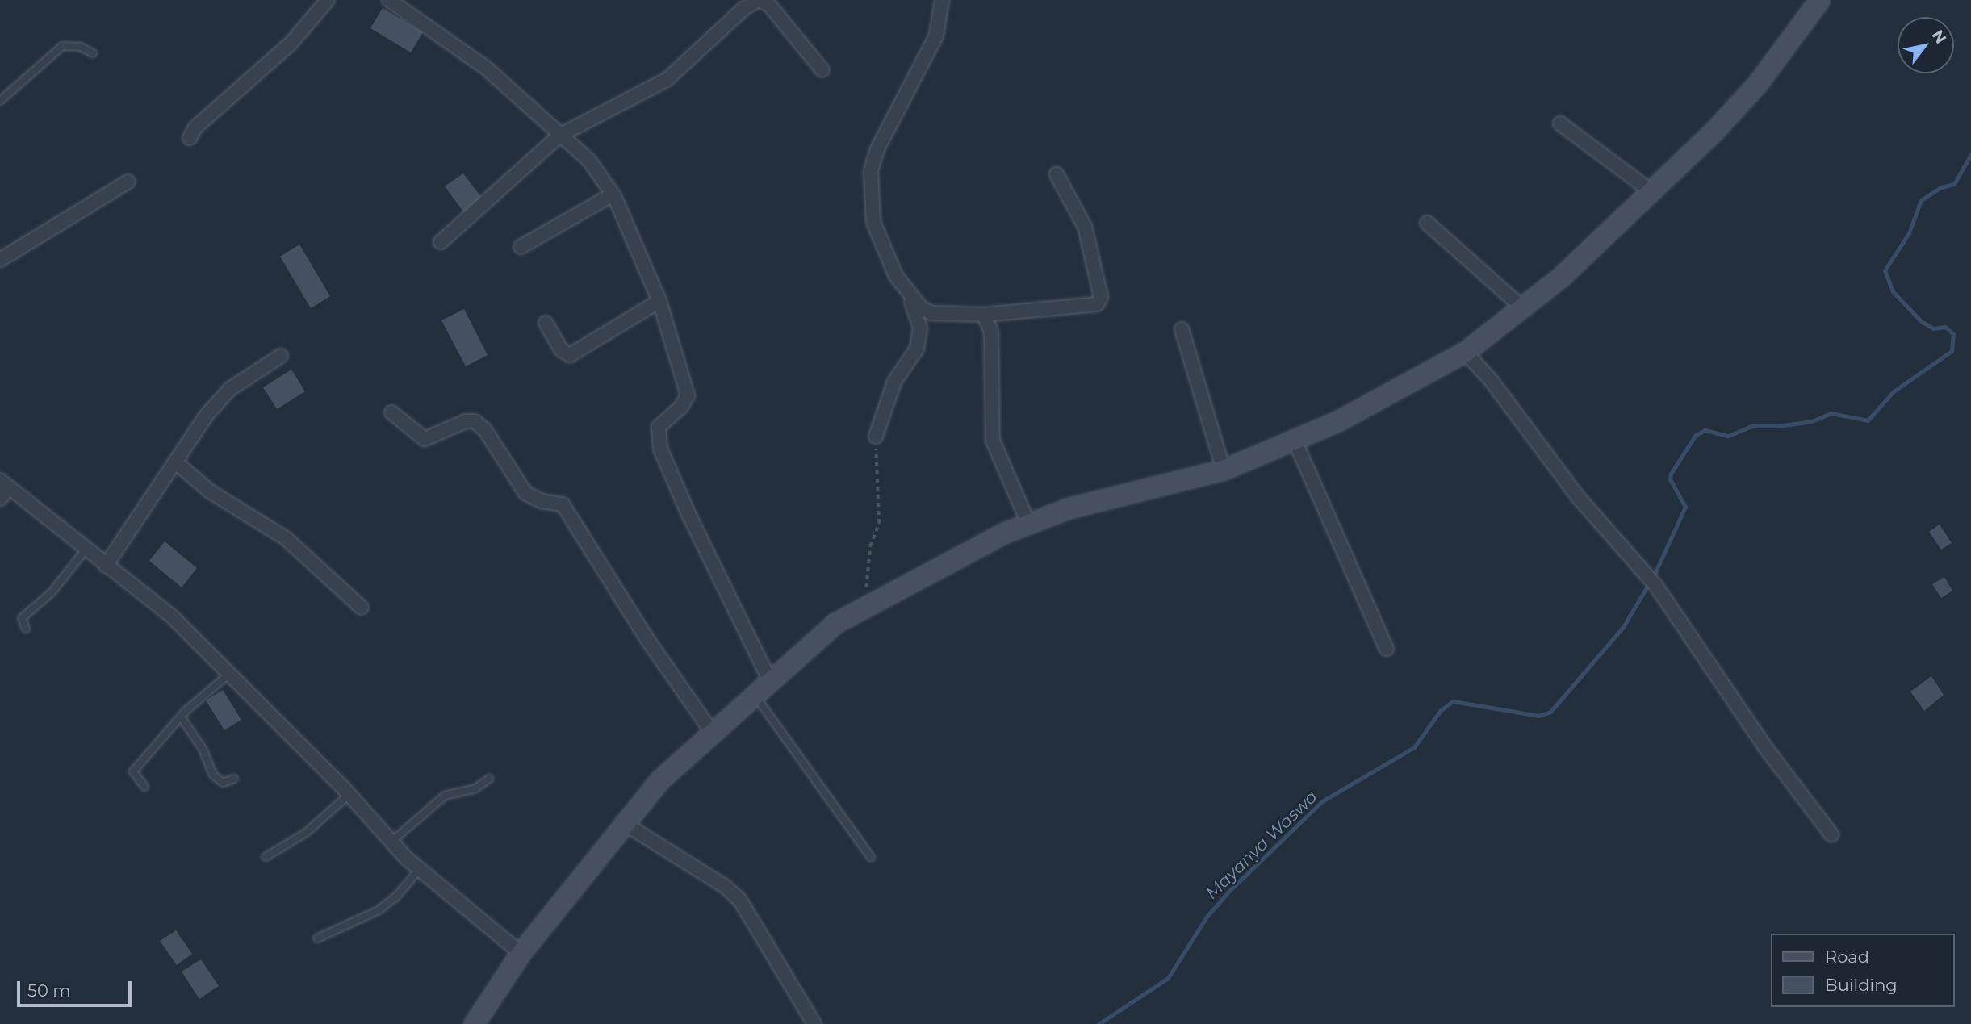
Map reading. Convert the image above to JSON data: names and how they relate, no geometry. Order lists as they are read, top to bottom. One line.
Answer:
{"water":["Mayanya Waswa"],"legend":["Road","Building"],"scale_bar":"50 m","north":"top right"}
